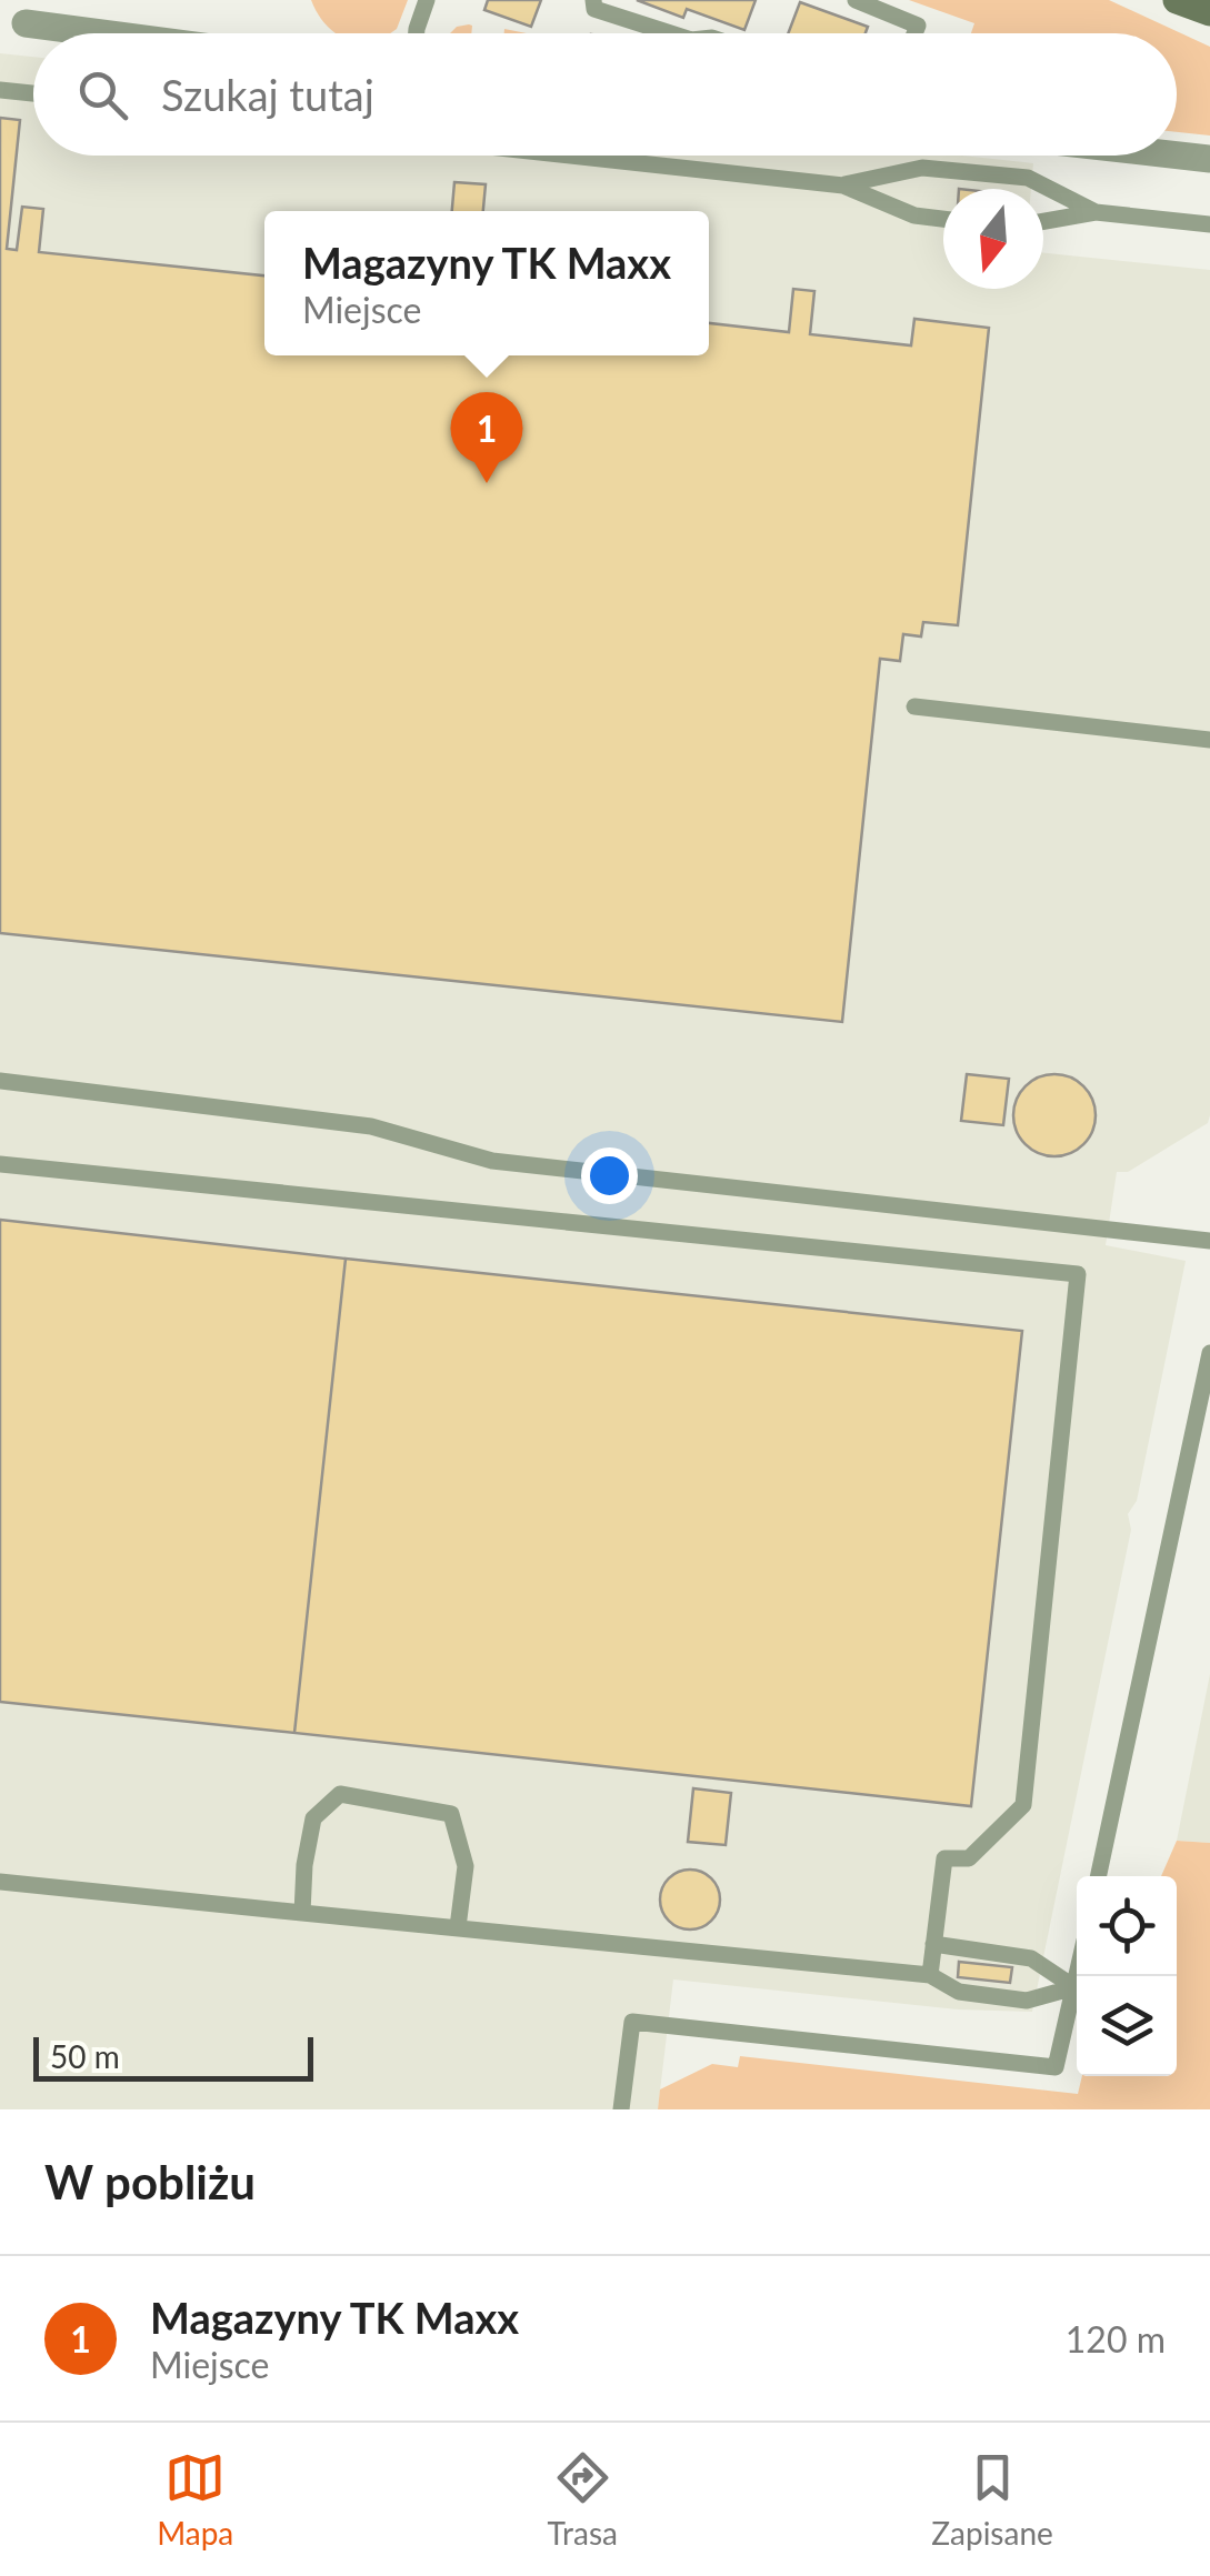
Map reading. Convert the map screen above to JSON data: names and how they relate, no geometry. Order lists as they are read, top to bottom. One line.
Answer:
{"scale_bar":"50 m","north":"bottom","page":{"search":"Szukaj tutaj","popup":["Magazyny TK Maxx","Miejsce"],"pins":"1","scale":"50 m","heading":"W pobliżu","list":[{"mark":"1","name":"Magazyny TK Maxx","note":"Miejsce","value":"120 m"}],"nav":["Mapa","Trasa","Zapisane"]}}
